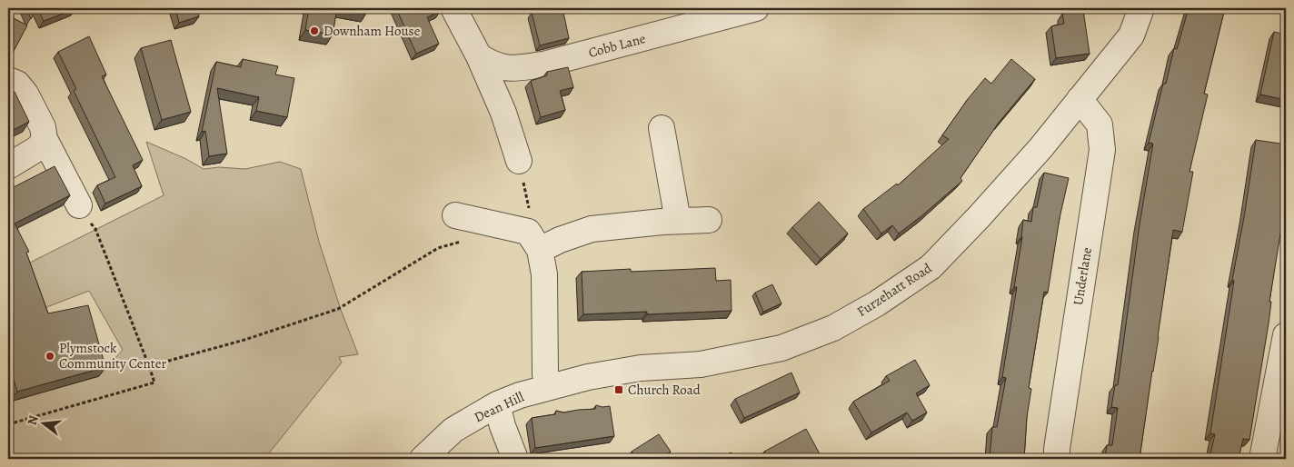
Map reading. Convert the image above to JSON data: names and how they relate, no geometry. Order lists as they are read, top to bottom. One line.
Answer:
{"streets":{"street":["Cobb Lane","Underlane","Furzehatt Road","Dean Hill"]},"crossings":[["Underlane","Furzehatt Road"],["Furzehatt Road","Dean Hill"]],"places":{"other":["Downham House","Plymstock Community Center"],"transit":["Church Road"]},"north":"left"}
